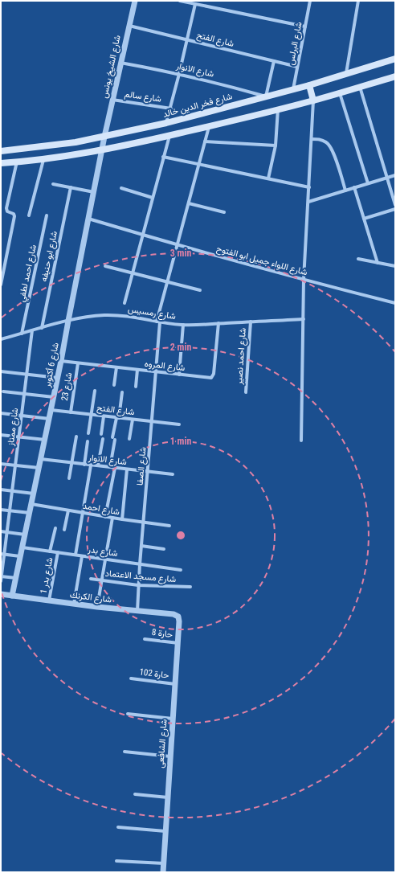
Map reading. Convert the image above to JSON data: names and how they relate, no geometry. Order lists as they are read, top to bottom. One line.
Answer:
{"streets":{"main road":["شارع فخر الدين خالد"],"street":["شارع الفتح","شارع البرلس","شارع الشيخ يونس","شارع الانوار","شارع سالم","شارع ابو حنيفه","شارع اللواء جميل ابو الفتوح","شارع احمد لطفي","شارع رمسيس","شارع احمد نصير","شارع 6 أكتوبر","شارع المروه","شارع 23","شارع ممتاز","شارع الصفا","شارع احمد","شارع بدر","شارع بدر 1","شارع مسجد الاعتماد","شارع الكرنك","حارة 8","حارة 102","شارع الشافعى"]},"crossings":[["شارع الفتح","شارع البرلس"],["شارع الفتح","شارع الشيخ يونس"],["شارع الفتح","شارع 6 أكتوبر"],["شارع الفتح","شارع 23"],["شارع الفتح","شارع الصفا"],["شارع البرلس","شارع فخر الدين خالد"],["شارع الشيخ يونس","شارع الانوار"],["شارع الشيخ يونس","شارع سالم"],["شارع الشيخ يونس","شارع فخر الدين خالد"],["شارع الشيخ يونس","شارع 6 أكتوبر"],["شارع الانوار","شارع فخر الدين خالد"],["شارع الانوار","شارع 6 أكتوبر"],["شارع الانوار","شارع الصفا"],["شارع فخر الدين خالد","شارع 6 أكتوبر"],["شارع ابو حنيفه","شارع رمسيس"],["شارع اللواء جميل ابو الفتوح","شارع 6 أكتوبر"],["شارع اللواء جميل ابو الفتوح","شارع الصفا"],["شارع احمد لطفي","شارع رمسيس"],["شارع رمسيس","شارع احمد نصير"],["شارع رمسيس","شارع 6 أكتوبر"],["شارع رمسيس","شارع المروه"],["شارع رمسيس","شارع ممتاز"],["شارع رمسيس","شارع الصفا"],["شارع 6 أكتوبر","شارع المروه"],["شارع 6 أكتوبر","شارع احمد"],["شارع 6 أكتوبر","شارع بدر"],["شارع 6 أكتوبر","شارع الكرنك"],["شارع المروه","شارع 23"],["شارع المروه","شارع الصفا"],["شارع الصفا","شارع احمد"],["شارع الصفا","شارع بدر"],["شارع الصفا","شارع مسجد الاعتماد"],["شارع الصفا","شارع الكرنك"],["شارع بدر","شارع بدر 1"],["شارع بدر 1","شارع الكرنك"],["شارع الكرنك","شارع الشافعى"],["حارة 8","شارع الشافعى"],["حارة 102","شارع الشافعى"]],"rings":["3 min","2 min","1 min"]}
